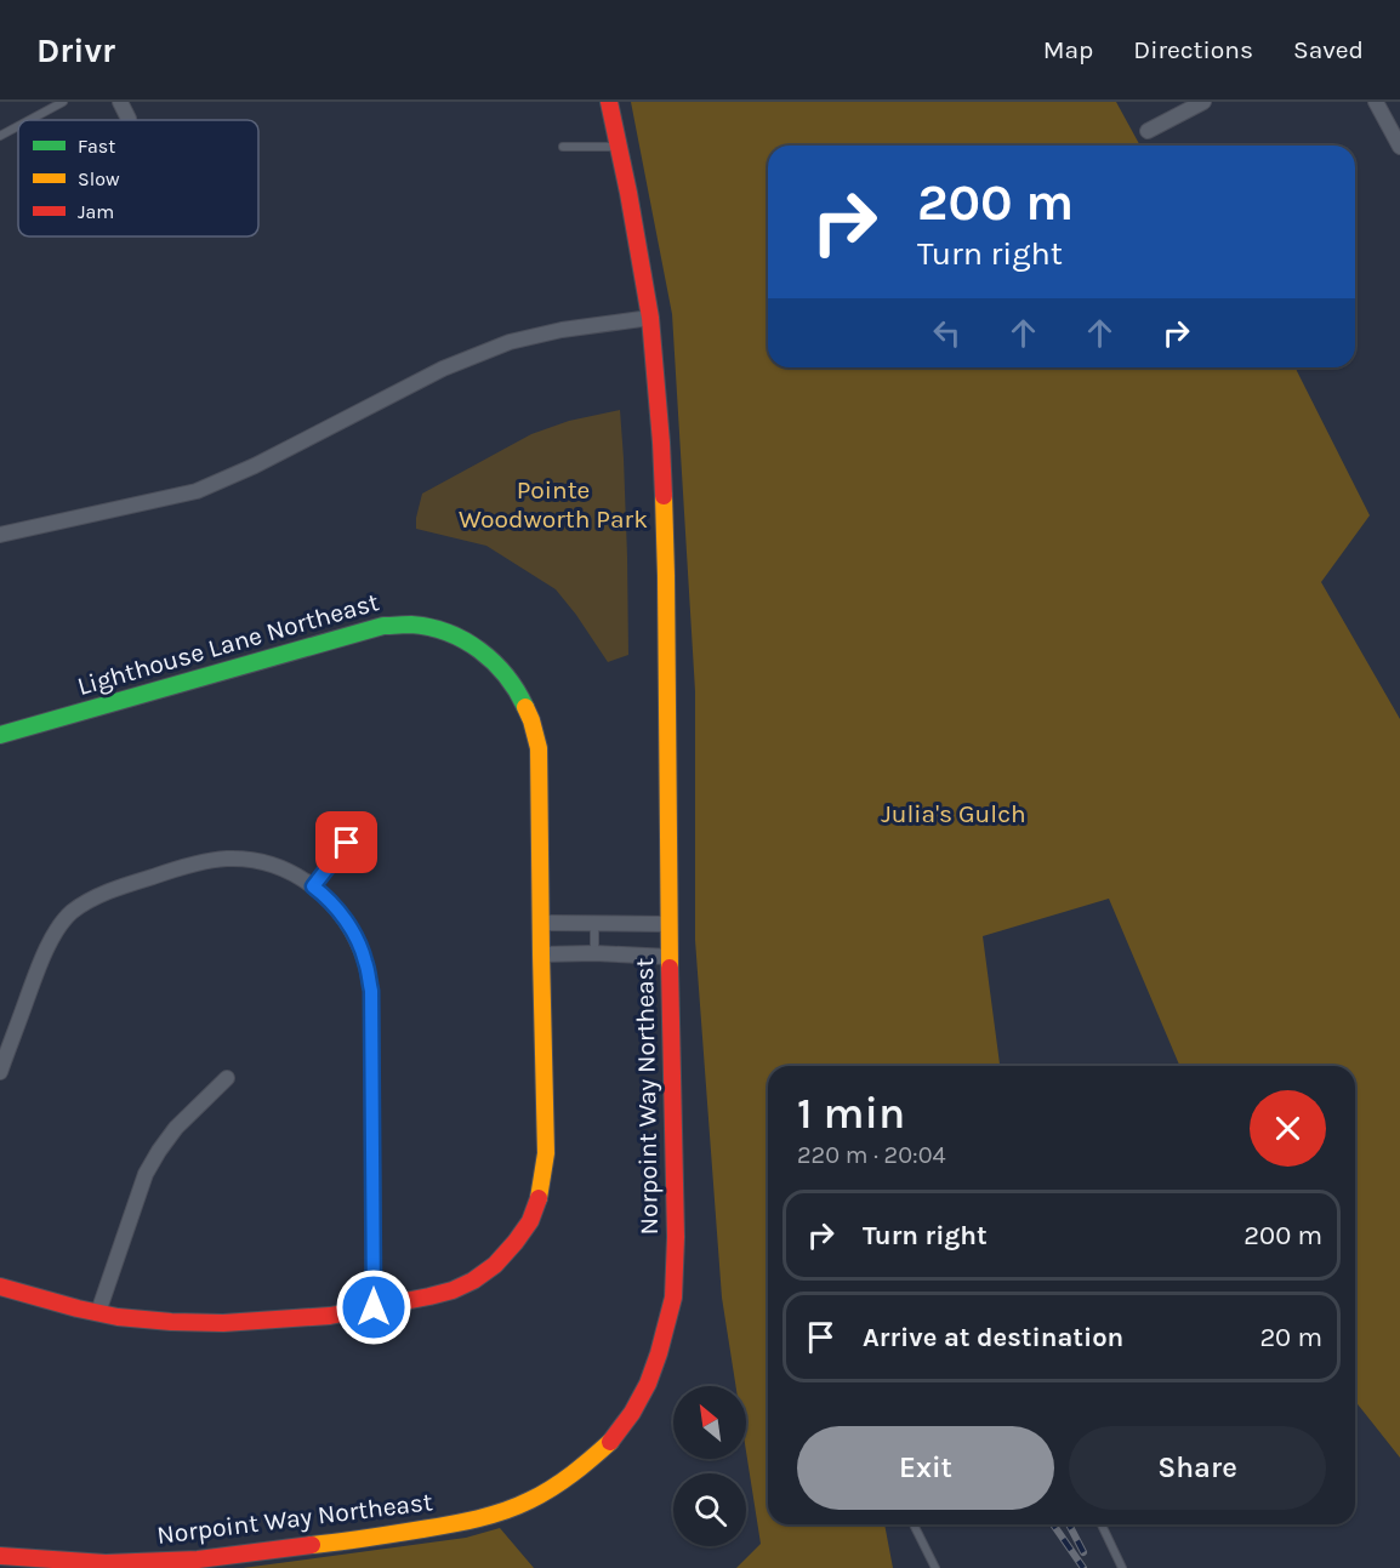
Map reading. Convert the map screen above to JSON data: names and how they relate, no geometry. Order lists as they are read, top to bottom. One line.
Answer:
{"streets":{"main road":["Lighthouse Lane Northeast","Norpoint Way Northeast"]},"parks":["Pointe Woodworth Park","Julia's Gulch"],"legend":["Fast","Slow","Jam"],"north":"top left","page":{"header":"Drivr","nav":["Map","Directions","Saved"],"turn":["200 m","Turn right"],"heading":["1 min","220 m · 20:04"],"list":[{"name":"Turn right","value":"200 m"},{"name":"Arrive at destination","value":"20 m"}],"buttons":["Exit","Share"]}}
